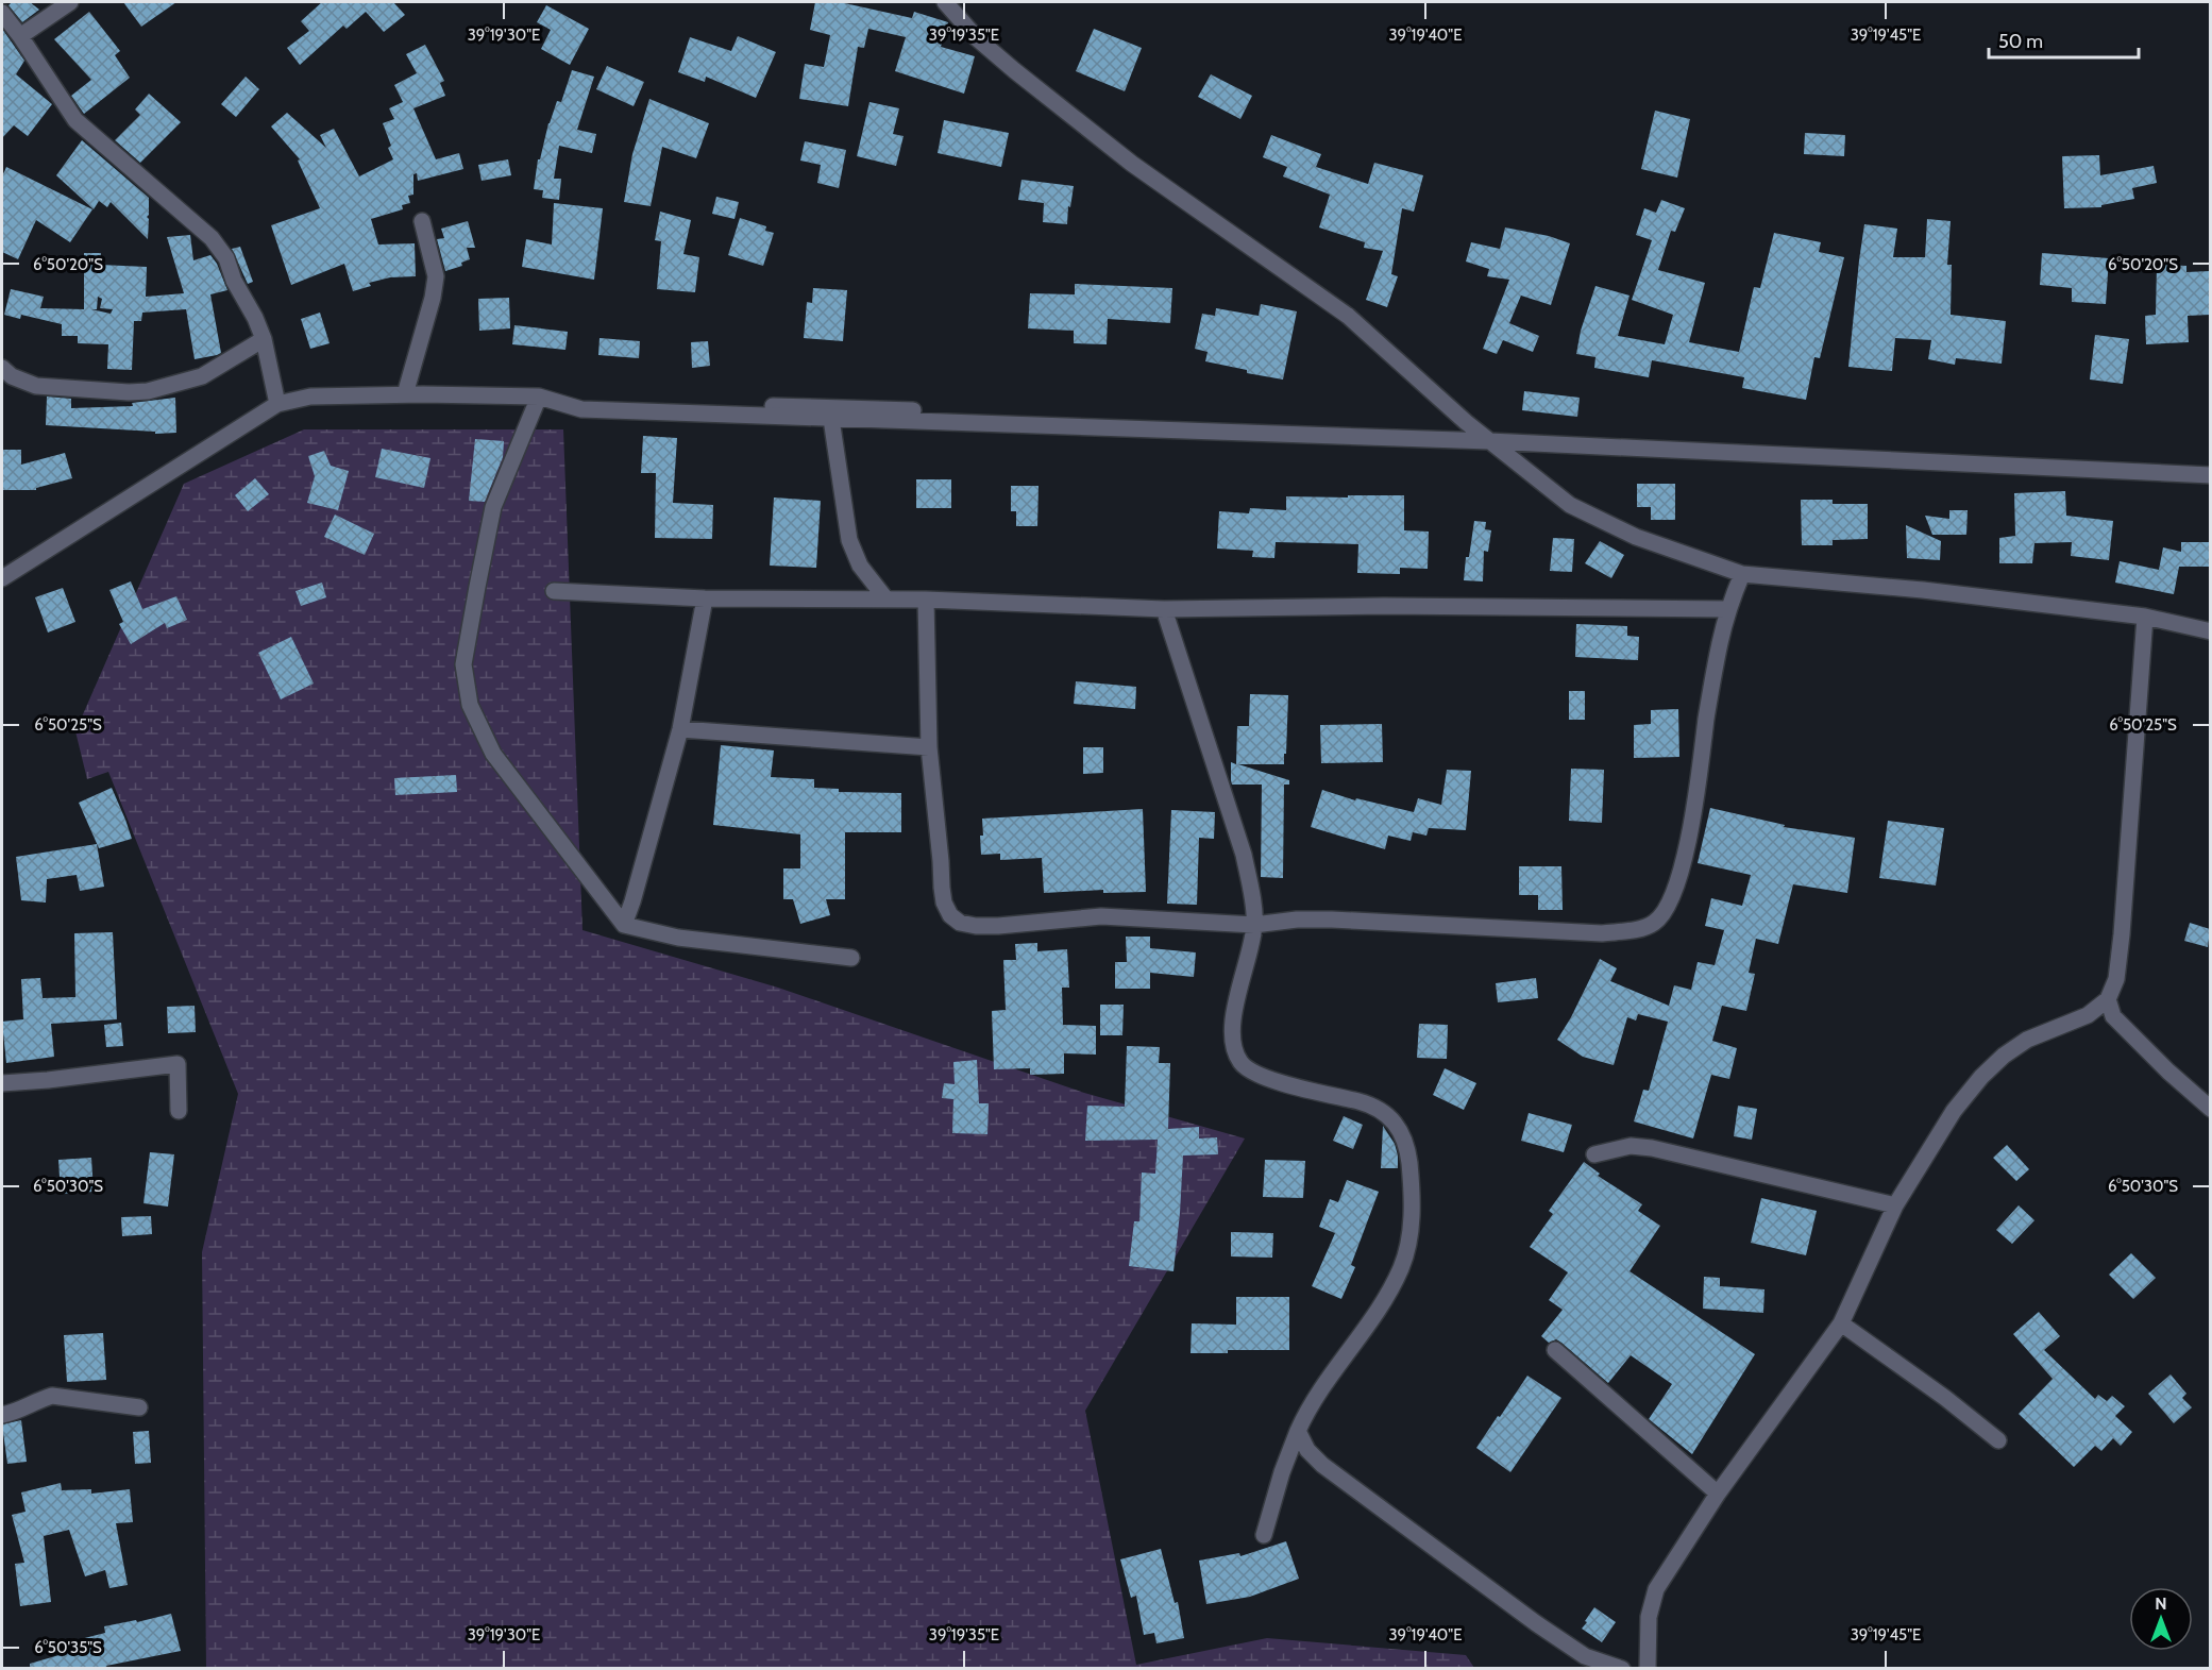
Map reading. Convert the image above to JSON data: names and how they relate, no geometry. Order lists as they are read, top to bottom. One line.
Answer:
{"scale_bar":"50 m","north":"top","coordinates":["39°19'30\"E","39°19'35\"E","39°19'40\"E","39°19'45\"E","6°50'20\"S","6°50'25\"S","6°50'30\"S","6°50'35\"S"]}
